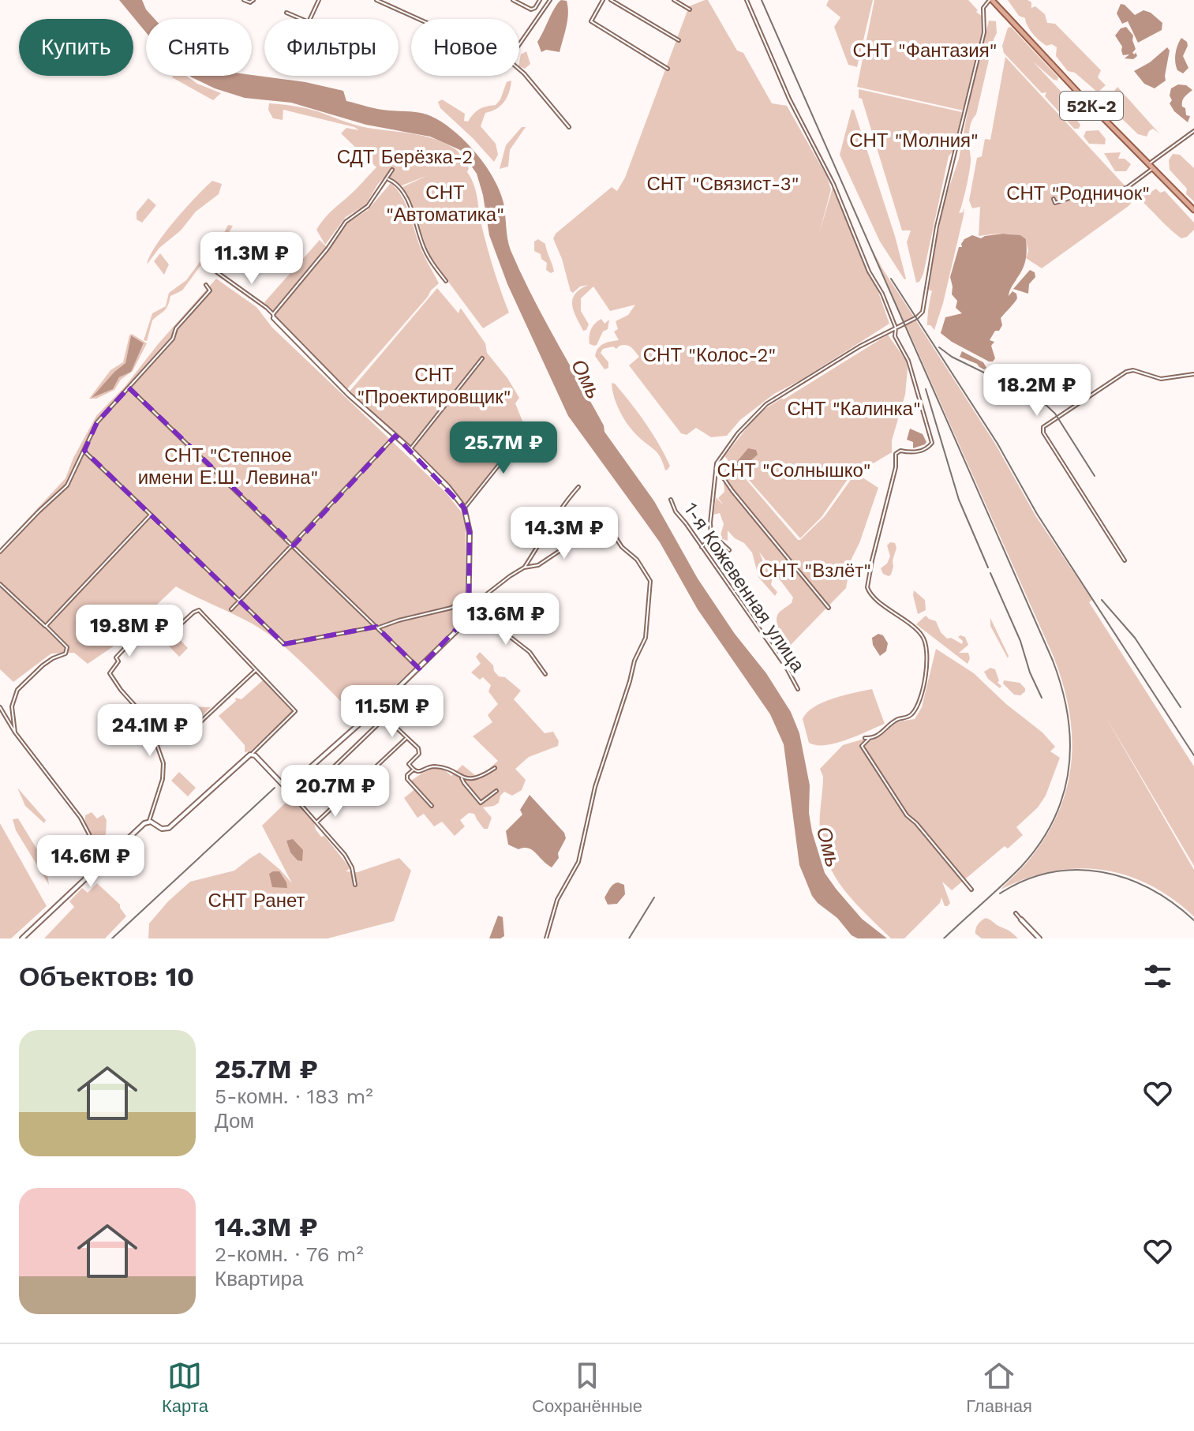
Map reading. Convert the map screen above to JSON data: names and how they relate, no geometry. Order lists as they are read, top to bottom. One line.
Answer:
{"streets":{"main road":["52К-2"],"street":["1-я Кожевенная улица"]},"water":["Омь"],"parks":["СНТ \"Фантазия\"","СНТ \"Молния\"","СДТ Берёзка-2","СНТ \"Связист-3\"","СНТ \"Автоматика\"","СНТ \"Родничок\"","СНТ \"Колос-2\"","СНТ \"Проектировщик\"","СНТ \"Калинка\"","СНТ \"Степное имени Е.Ш. Левина\"","СНТ \"Солнышко\"","СНТ \"Взлёт\"","СНТ Ранет"],"page":{"chip":["Купить","Снять","Фильтры","Новое"],"price":["11.3M ₽","18.2M ₽","25.7M ₽","14.3M ₽","13.6M ₽","19.8M ₽","11.5M ₽","24.1M ₽","20.7M ₽","14.6M ₽"],"heading":"Объектов: 10","list":[{"name":"25.7M ₽","note":"5-комн. · 183 m² · Дом"},{"name":"14.3M ₽","note":"2-комн. · 76 m² · Квартира"}],"tabs":["Карта","Сохранённые","Главная"]}}
